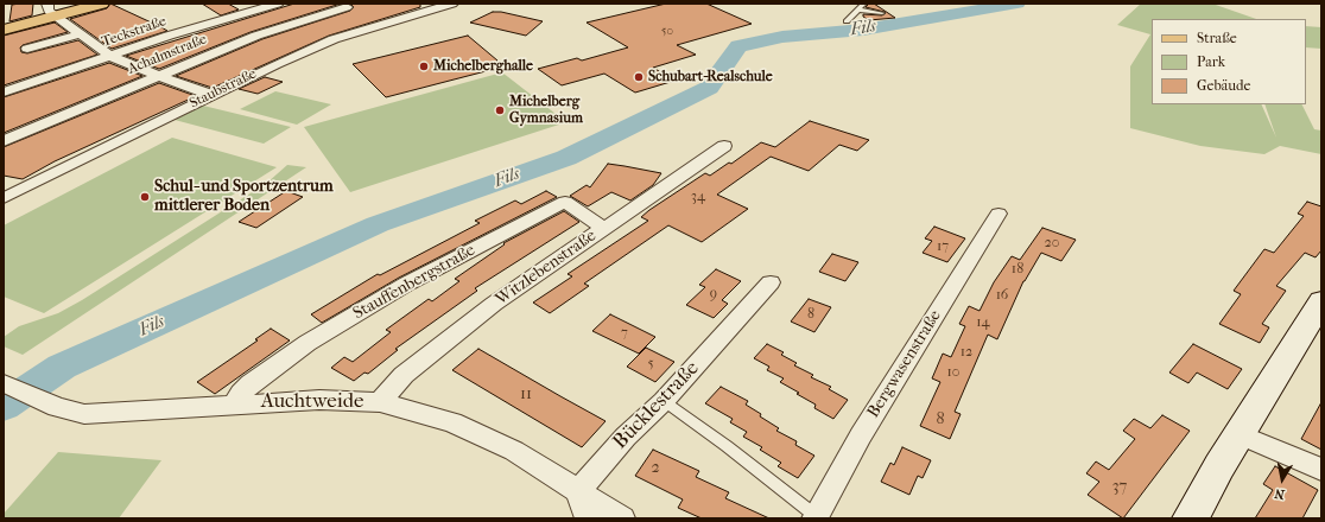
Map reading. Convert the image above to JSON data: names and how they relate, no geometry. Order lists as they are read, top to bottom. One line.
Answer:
{"streets":{"street":["Teckstraße","Achalmstraße","Staubstraße","Witzlebenstraße","Stauffenbergstraße","Bergwasenstraße","Auchtweide","Bücklestraße"]},"crossings":[["Witzlebenstraße","Stauffenbergstraße"],["Witzlebenstraße","Auchtweide"],["Stauffenbergstraße","Auchtweide"],["Auchtweide","Bücklestraße"]],"water":["Fils"],"places":["Michelberghalle","Schubart-Realschule","Michelberg Gymnasium","Schul- und Sportzentrum mittlerer Boden"],"house_numbers":["50","34","20","17","18","9","16","8","14","7","12","5","10","11","8","2","37"],"legend":["Straße","Park","Gebäude"],"north":"bottom"}
